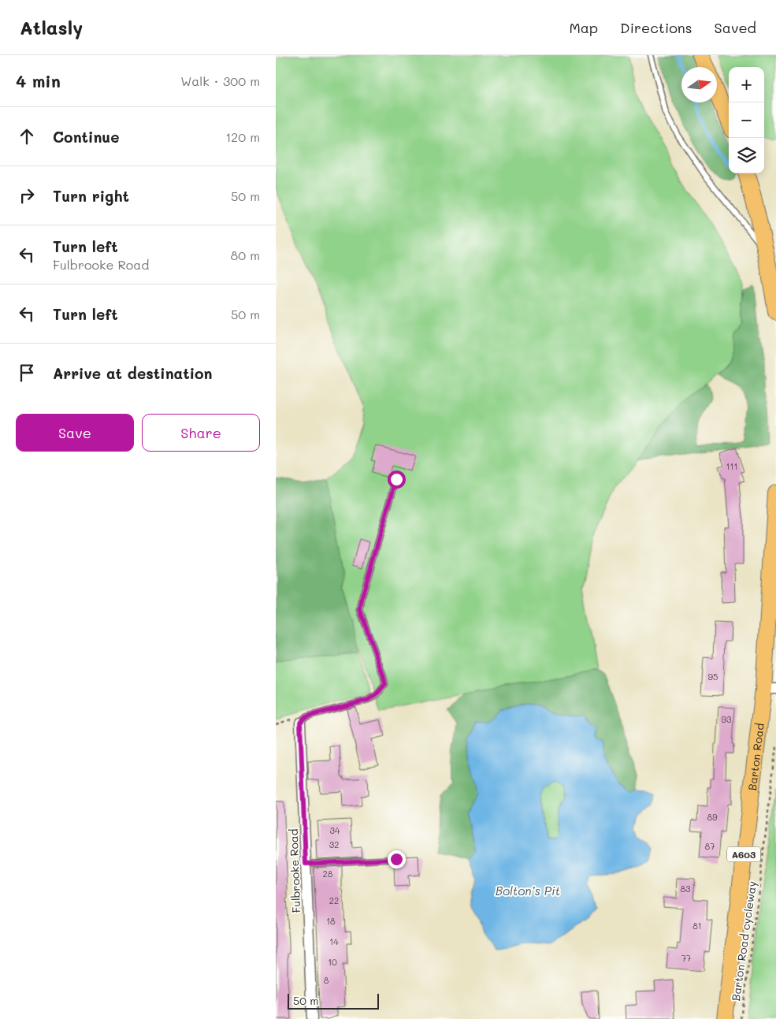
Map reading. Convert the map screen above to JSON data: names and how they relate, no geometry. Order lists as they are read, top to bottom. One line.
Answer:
{"streets":{"main road":["Barton Road","A603"],"street":["Fulbrooke Road"],"path":["Barton Road cycleway"]},"water":["Bolton’s Pit"],"house_numbers":["111","95","93","89","34","32","87","28","83","22","18","81","14","77","10","8"],"scale_bar":"50 m","north":"right","page":{"header":"Atlasly","nav":["Map","Directions","Saved"],"heading":["4 min","Walk · 300 m"],"map_buttons":["+","−"],"list":[["Continue","120 m"],["Turn right","50 m"],["Turn left","Fulbrooke Road","80 m"],["Turn left","50 m"],"Arrive at destination"],"buttons":["Save","Share"],"scale":"50 m"}}
